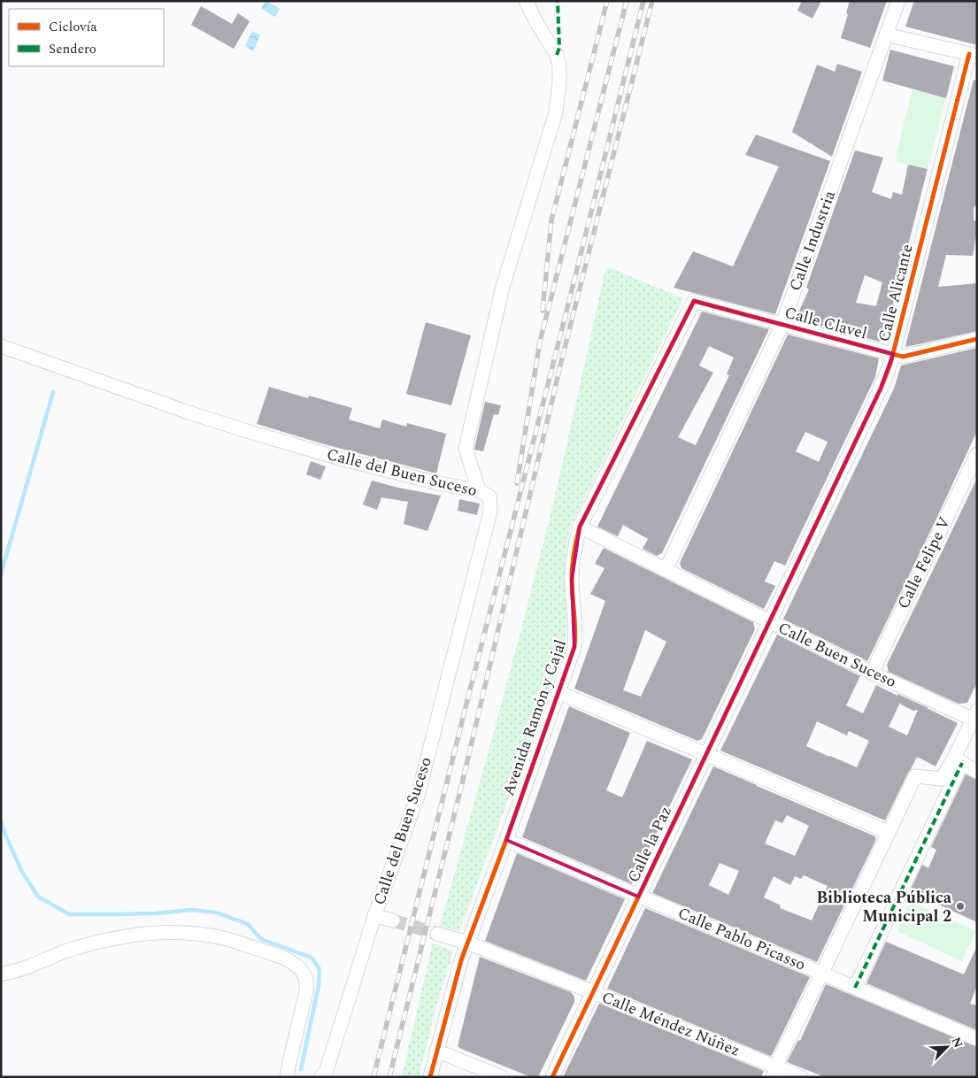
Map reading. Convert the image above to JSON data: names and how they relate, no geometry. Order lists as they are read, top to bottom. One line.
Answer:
{"streets":{"street":["Calle Industria","Calle Alicante","Calle Clavel","Calle del Buen Suceso","Calle Felipe V","Calle Buen Suceso","Avenida Ramón y Cajal","Calle la Paz","Calle Pablo Picasso","Calle Méndez Núñez"]},"crossings":[["Calle Industria","Calle Clavel"],["Calle Industria","Calle Buen Suceso"],["Calle Alicante","Calle Clavel"],["Calle Alicante","Calle Buen Suceso"],["Calle Alicante","Calle la Paz"],["Calle Clavel","Avenida Ramón y Cajal"],["Calle Felipe V","Calle Buen Suceso"],["Calle Buen Suceso","Avenida Ramón y Cajal"],["Calle Buen Suceso","Calle la Paz"],["Avenida Ramón y Cajal","Calle Pablo Picasso"],["Avenida Ramón y Cajal","Calle Méndez Núñez"],["Calle la Paz","Calle Pablo Picasso"],["Calle la Paz","Calle Méndez Núñez"]],"places":["Biblioteca Pública Municipal 2"],"legend":["Ciclovía","Sendero"],"north":"top right"}
